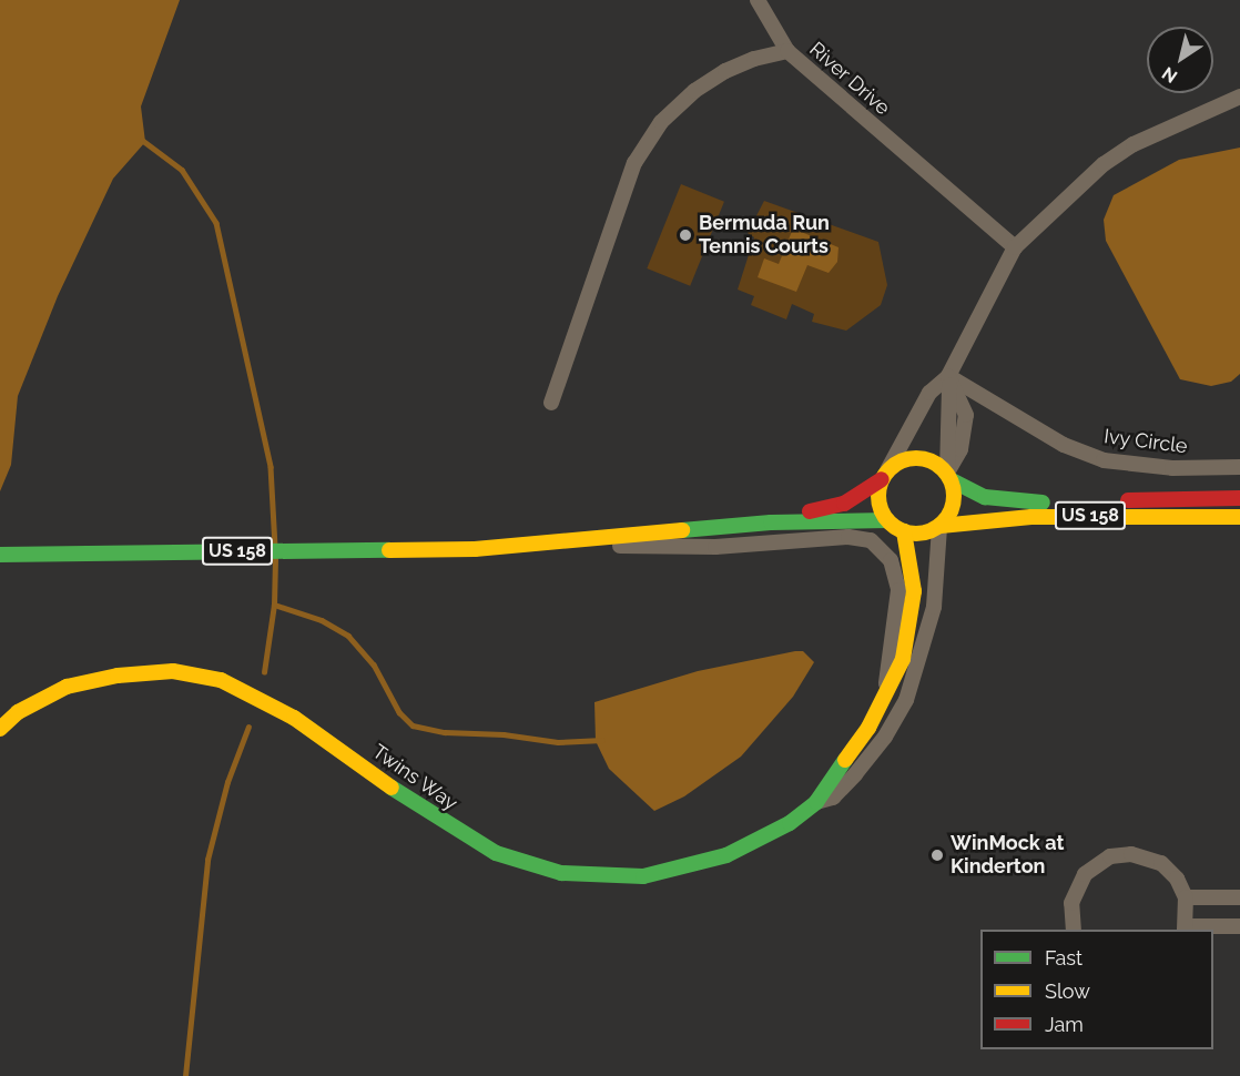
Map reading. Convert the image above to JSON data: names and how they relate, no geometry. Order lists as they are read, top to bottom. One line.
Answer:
{"streets":{"main road":["US 158","Twins Way"],"street":["River Drive","Ivy Circle"]},"crossings":[["US 158","Twins Way"]],"places":["Bermuda Run Tennis Courts","WinMock at Kinderton"],"legend":["Fast","Slow","Jam"],"north":"bottom left"}
